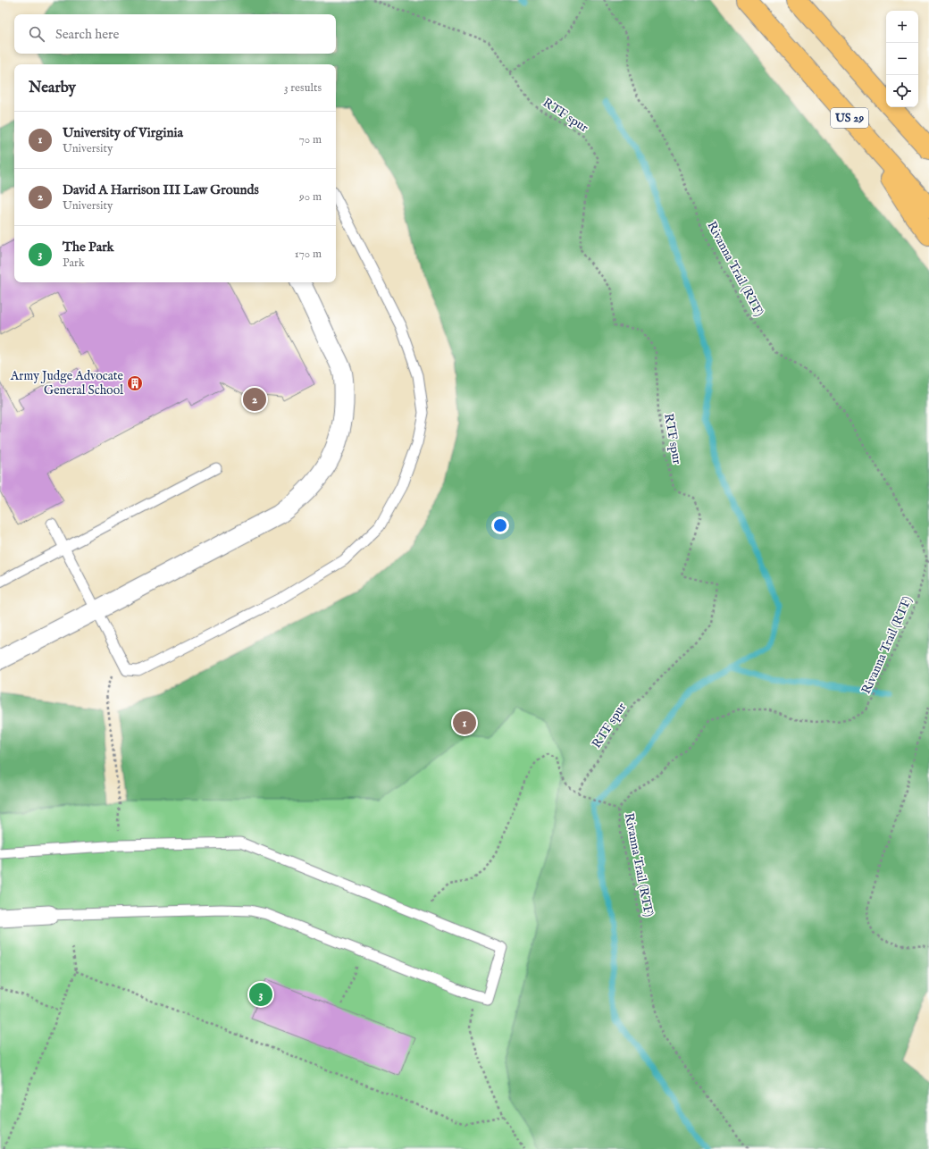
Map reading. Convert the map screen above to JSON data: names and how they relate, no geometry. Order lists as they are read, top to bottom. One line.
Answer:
{"streets":{"highway":["US 29"],"path":["RTF spur","Rivanna Trail (RTF)"]},"places":{"building":["Army Judge Advocate General School"]},"page":{"map_buttons":["+","−"],"search":"Search here","heading":["Nearby","3 results"],"list":[{"mark":"1","name":"University of Virginia","note":"University","value":"70 m"},{"mark":"2","name":"David A Harrison III Law Grounds","note":"University","value":"90 m"},{"mark":"3","name":"The Park","note":"Park","value":"170 m"}],"pins":["2","1","3"]}}
